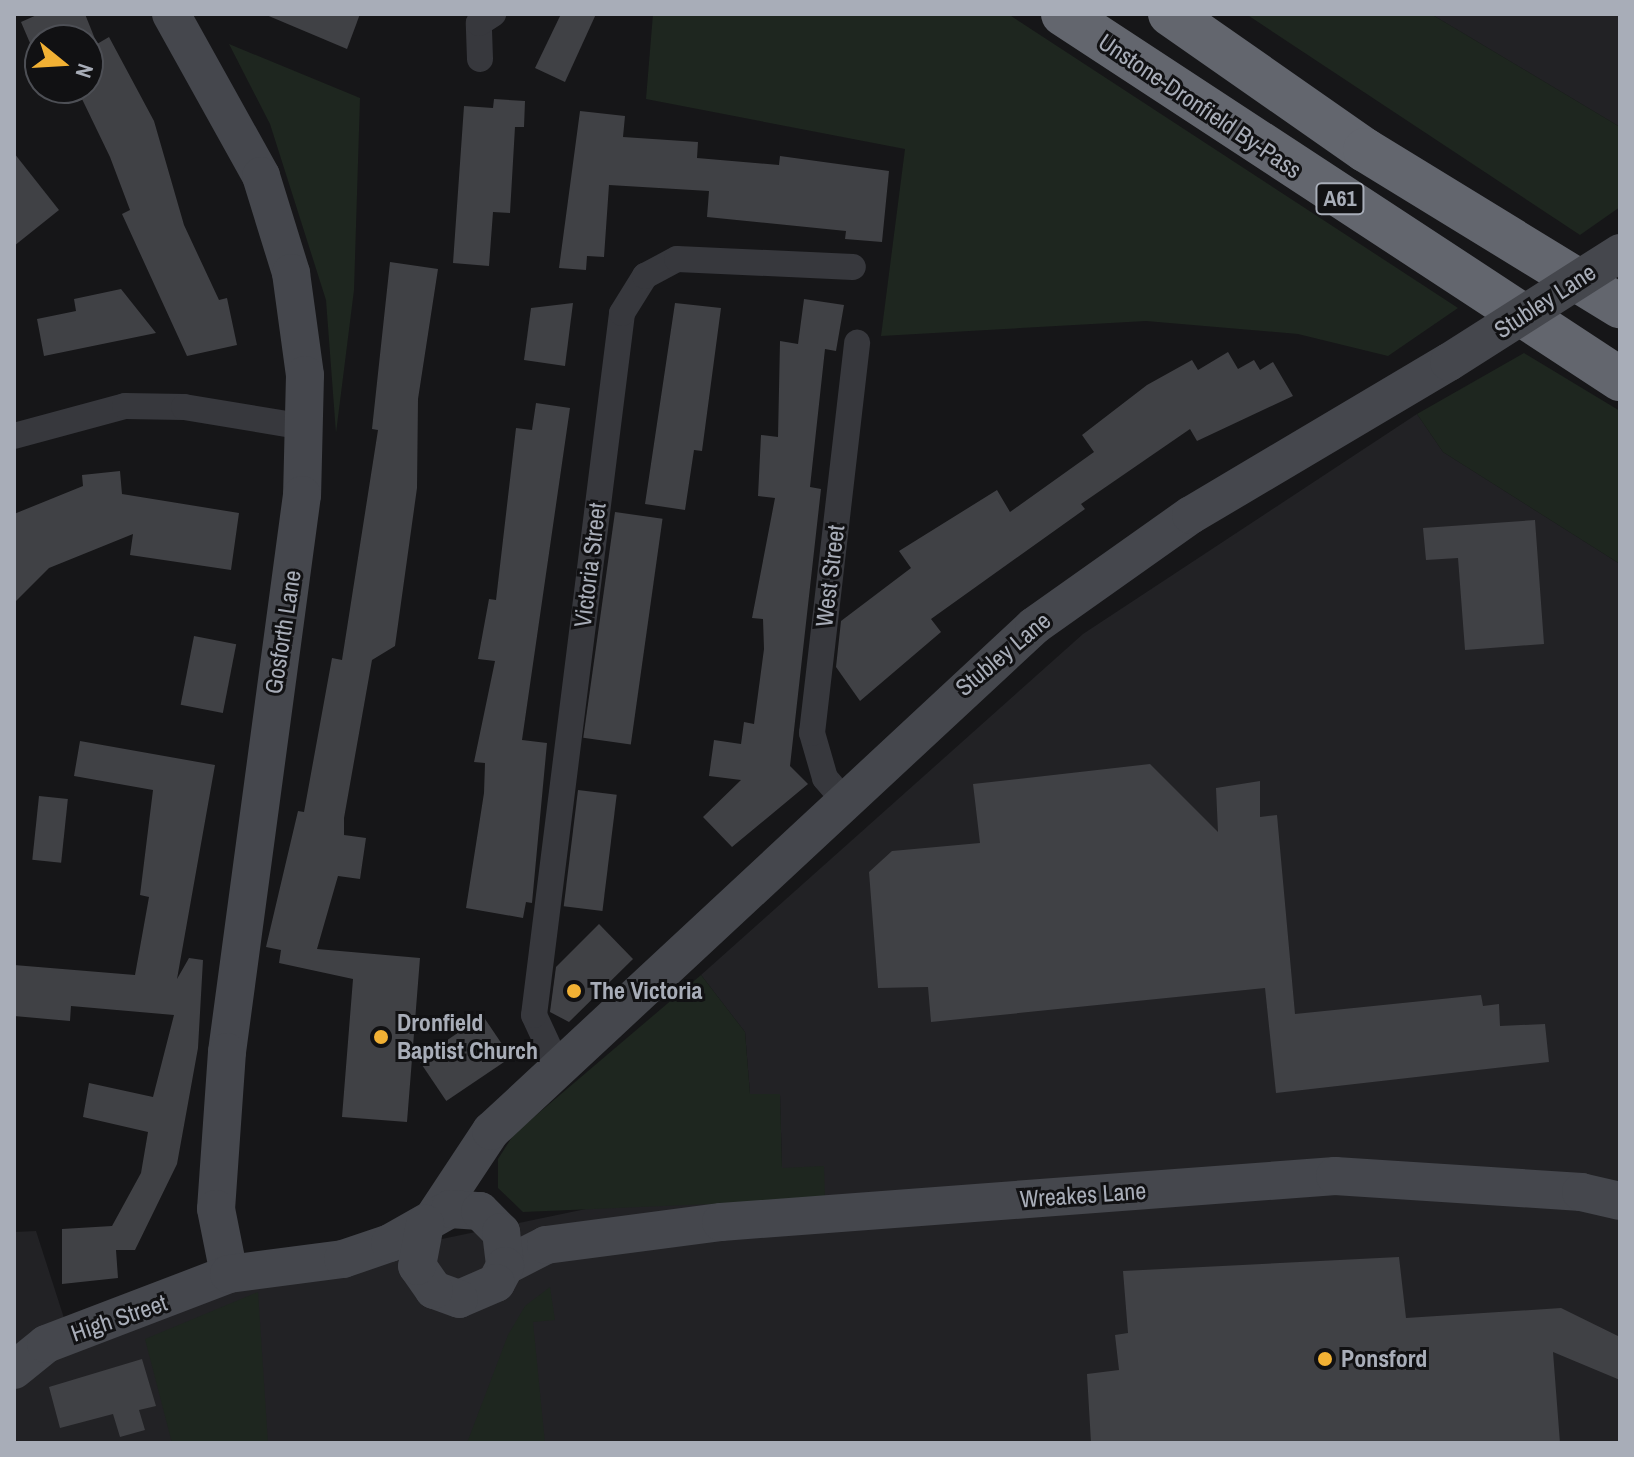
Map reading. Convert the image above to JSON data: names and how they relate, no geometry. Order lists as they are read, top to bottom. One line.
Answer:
{"streets":{"highway":["Unstone-Dronfield By-Pass","A61"],"street":["Stubley Lane","Victoria Street","West Street","Gosforth Lane","Wreakes Lane","High Street"]},"crossings":[["Stubley Lane","Victoria Street"],["Stubley Lane","West Street"],["Stubley Lane","Wreakes Lane"],["Gosforth Lane","Wreakes Lane"],["Gosforth Lane","High Street"],["Wreakes Lane","High Street"]],"places":["The Victoria","Dronfield Baptist Church","Ponsford"],"north":"right"}
